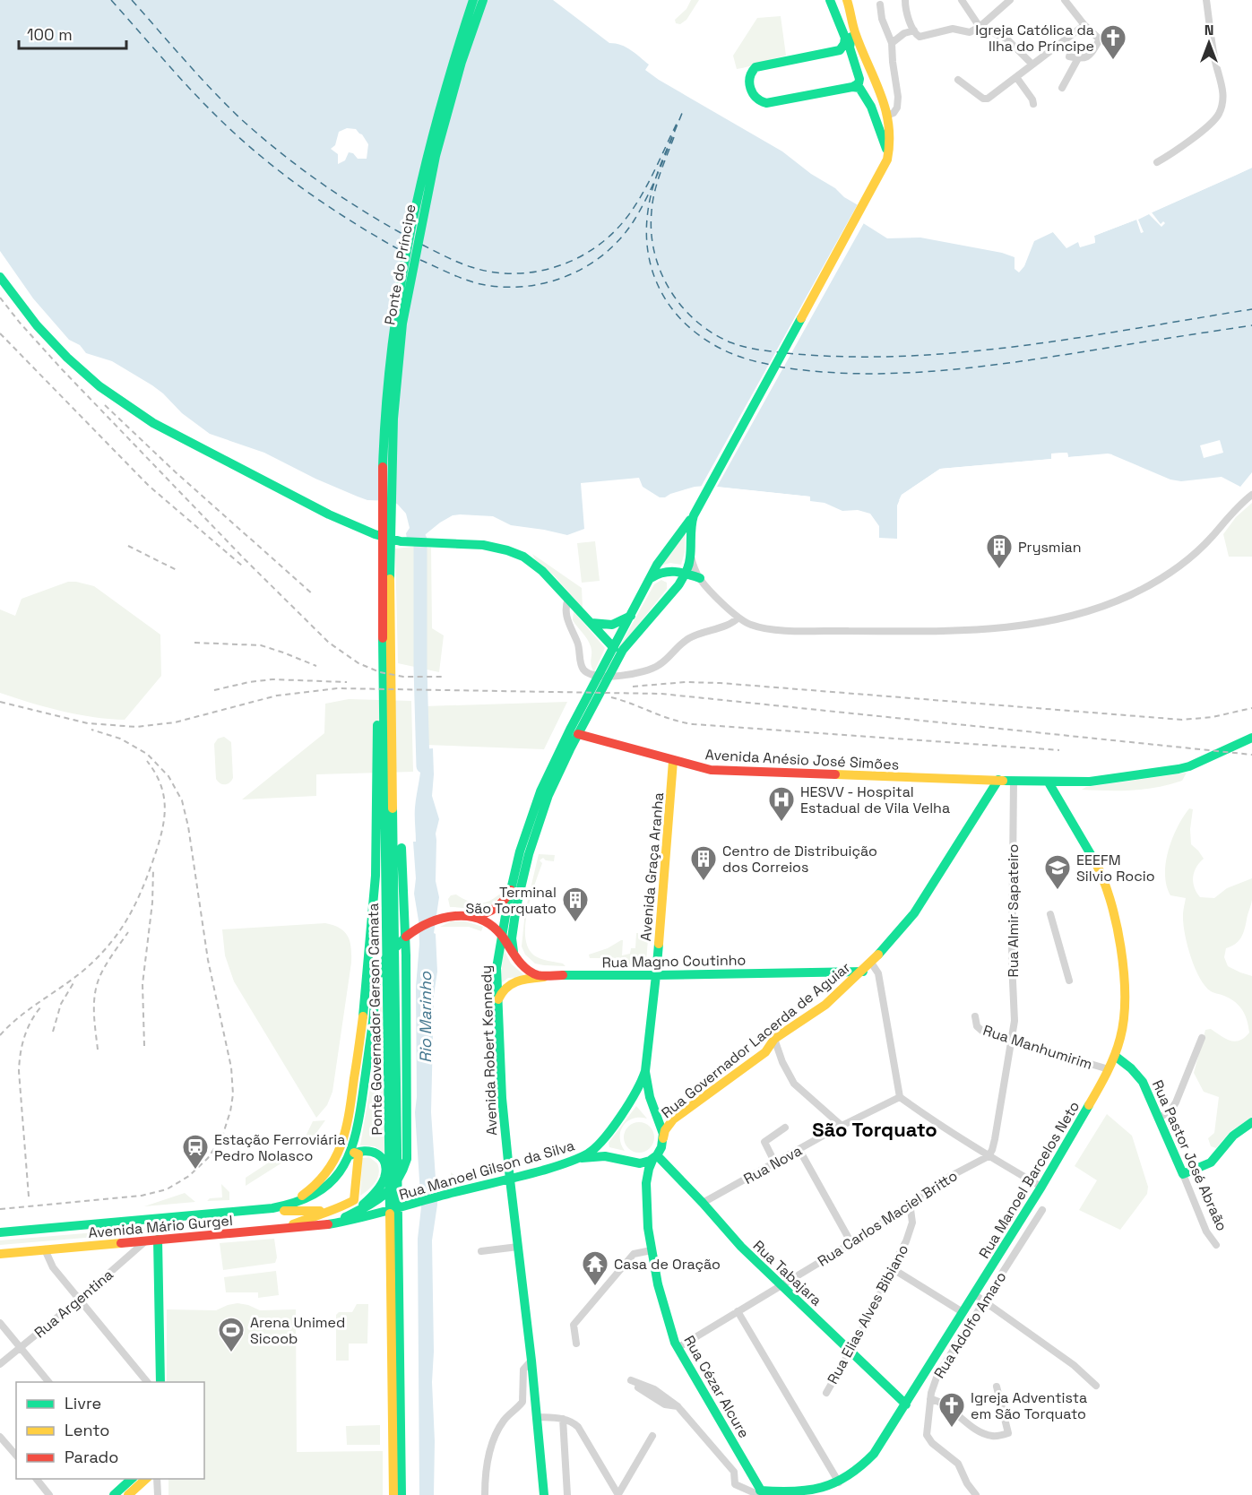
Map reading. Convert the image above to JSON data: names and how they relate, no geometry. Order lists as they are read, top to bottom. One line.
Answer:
{"streets":{"main road":["Ponte do Príncipe","Avenida Anésio José Simões","Avenida Graça Aranha","Rua Magno Coutinho","Ponte Governador Gerson Camata","Rua Governador Lacerda de Aguiar","Avenida Robert Kennedy","Rua Pastor José Abraão","Rua Manoel Gilson da Silva","Rua Manoel Barcelos Neto","Avenida Mário Gurgel","Rua Tabajara","Rua Cézar Alcure"],"street":["Rua Almir Sapateiro","Rua Manhumirim","Rua Nova","Rua Carlos Maciel Britto","Rua Argentina","Rua Elias Alves Bibiano","Rua Adolfo Amaro"]},"crossings":[["Ponte do Príncipe","Ponte Governador Gerson Camata"],["Avenida Anésio José Simões","Avenida Graça Aranha"],["Avenida Anésio José Simões","Rua Almir Sapateiro"],["Avenida Anésio José Simões","Rua Governador Lacerda de Aguiar"],["Avenida Anésio José Simões","Avenida Robert Kennedy"],["Avenida Anésio José Simões","Rua Manoel Barcelos Neto"],["Avenida Graça Aranha","Rua Magno Coutinho"],["Avenida Graça Aranha","Rua Manoel Gilson da Silva"],["Rua Almir Sapateiro","Rua Manhumirim"],["Rua Magno Coutinho","Rua Governador Lacerda de Aguiar"],["Rua Magno Coutinho","Avenida Robert Kennedy"],["Rua Governador Lacerda de Aguiar","Rua Tabajara"],["Rua Governador Lacerda de Aguiar","Rua Cézar Alcure"],["Rua Manhumirim","Rua Manoel Barcelos Neto"],["Avenida Robert Kennedy","Rua Manoel Gilson da Silva"],["Rua Pastor José Abraão","Rua Manoel Barcelos Neto"],["Rua Nova","Rua Tabajara"],["Rua Manoel Gilson da Silva","Avenida Mário Gurgel"],["Rua Manoel Barcelos Neto","Rua Tabajara"],["Rua Manoel Barcelos Neto","Rua Cézar Alcure"],["Rua Carlos Maciel Britto","Rua Tabajara"],["Rua Carlos Maciel Britto","Rua Elias Alves Bibiano"],["Rua Carlos Maciel Britto","Rua Cézar Alcure"],["Avenida Mário Gurgel","Rua Argentina"],["Rua Tabajara","Rua Elias Alves Bibiano"],["Rua Tabajara","Rua Cézar Alcure"]],"districts":["São Torquato"],"water":["Rio Marinho"],"places":{"church":["Igreja Católica da Ilha do Príncipe","Igreja Adventista em São Torquato"],"building":["Prysmian","Centro de Distribuição dos Correios","Terminal São Torquato"],"hospital":["HESVV - Hospital Estadual de Vila Velha"],"school or university":["EEEFM Silvio Rocio"],"station":["Estação Ferroviária Pedro Nolasco"],"temple":["Casa de Oração"],"sports":["Arena Unimed Sicoob"]},"legend":["Livre","Lento","Parado"],"scale_bar":"100 m","north":"top"}
